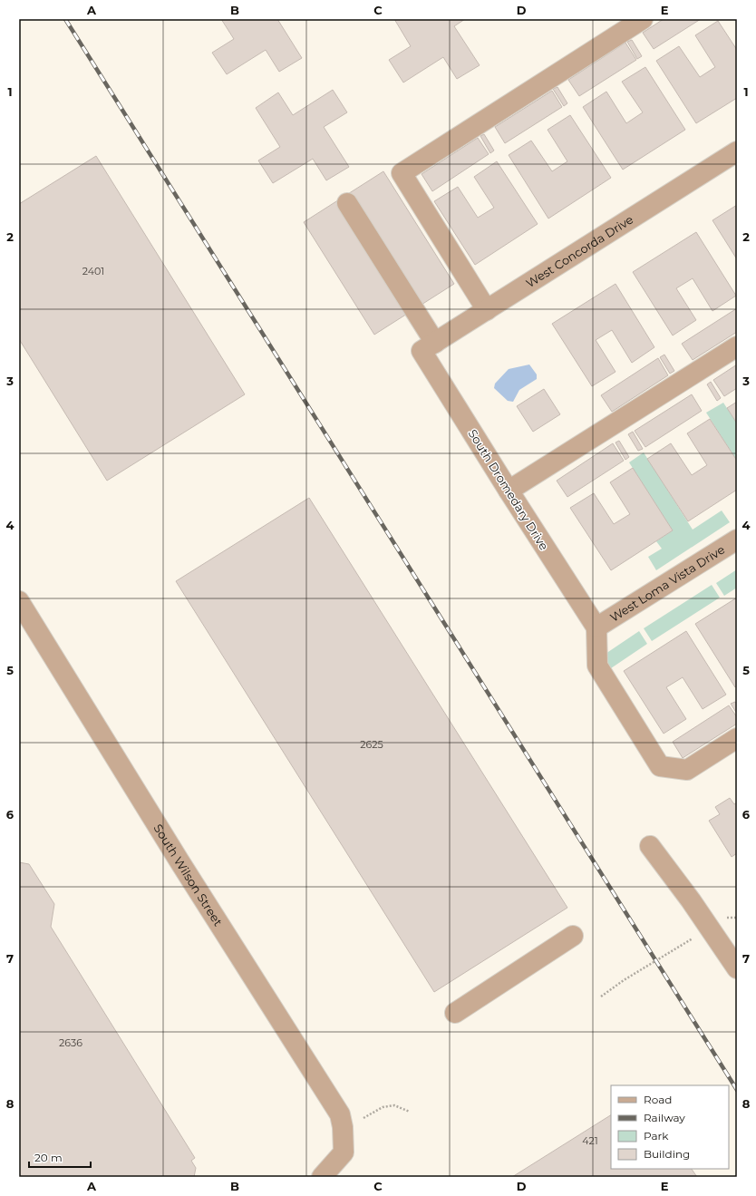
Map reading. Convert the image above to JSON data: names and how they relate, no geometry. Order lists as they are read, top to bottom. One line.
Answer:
{"streets":{"street":["West Concorda Drive","South Dromedary Drive","West Loma Vista Drive","South Wilson Street"]},"crossings":[["West Concorda Drive","South Dromedary Drive"],["South Dromedary Drive","West Loma Vista Drive"]],"house_numbers":["2401","2625","2636","421"],"legend":["Road","Railway","Park","Building"],"scale_bar":"20 m","grid":{"columns":["A","B","C","D","E"],"rows":["1","2","3","4","5","6","7","8"]}}
